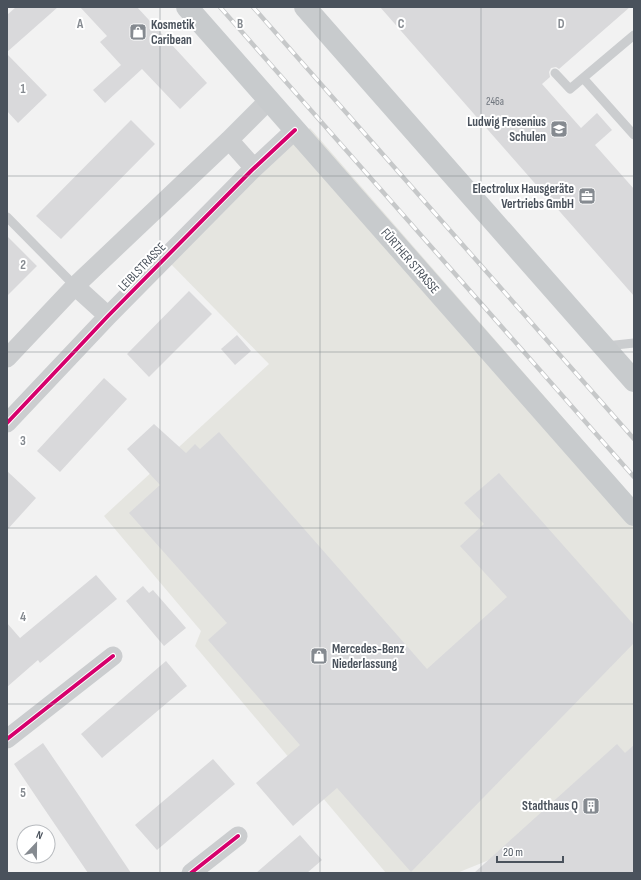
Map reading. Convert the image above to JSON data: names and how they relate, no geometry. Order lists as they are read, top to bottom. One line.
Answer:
{"streets":{"main road":["FÜRTHER STRASSE"],"street":["LEIBLSTRASSE"]},"crossings":[["FÜRTHER STRASSE","LEIBLSTRASSE"]],"places":{"shop":["Kosmetik Caribean","Mercedes-Benz Niederlassung"],"school or university":["Ludwig Fresenius Schulen"],"office":["Electrolux Hausgeräte Vertriebs GmbH"],"building":["Stadthaus Q"]},"house_numbers":["246a"],"scale_bar":"20 m","north":"top","grid":{"columns":["A","B","C","D"],"rows":["1","2","3","4","5"]}}
